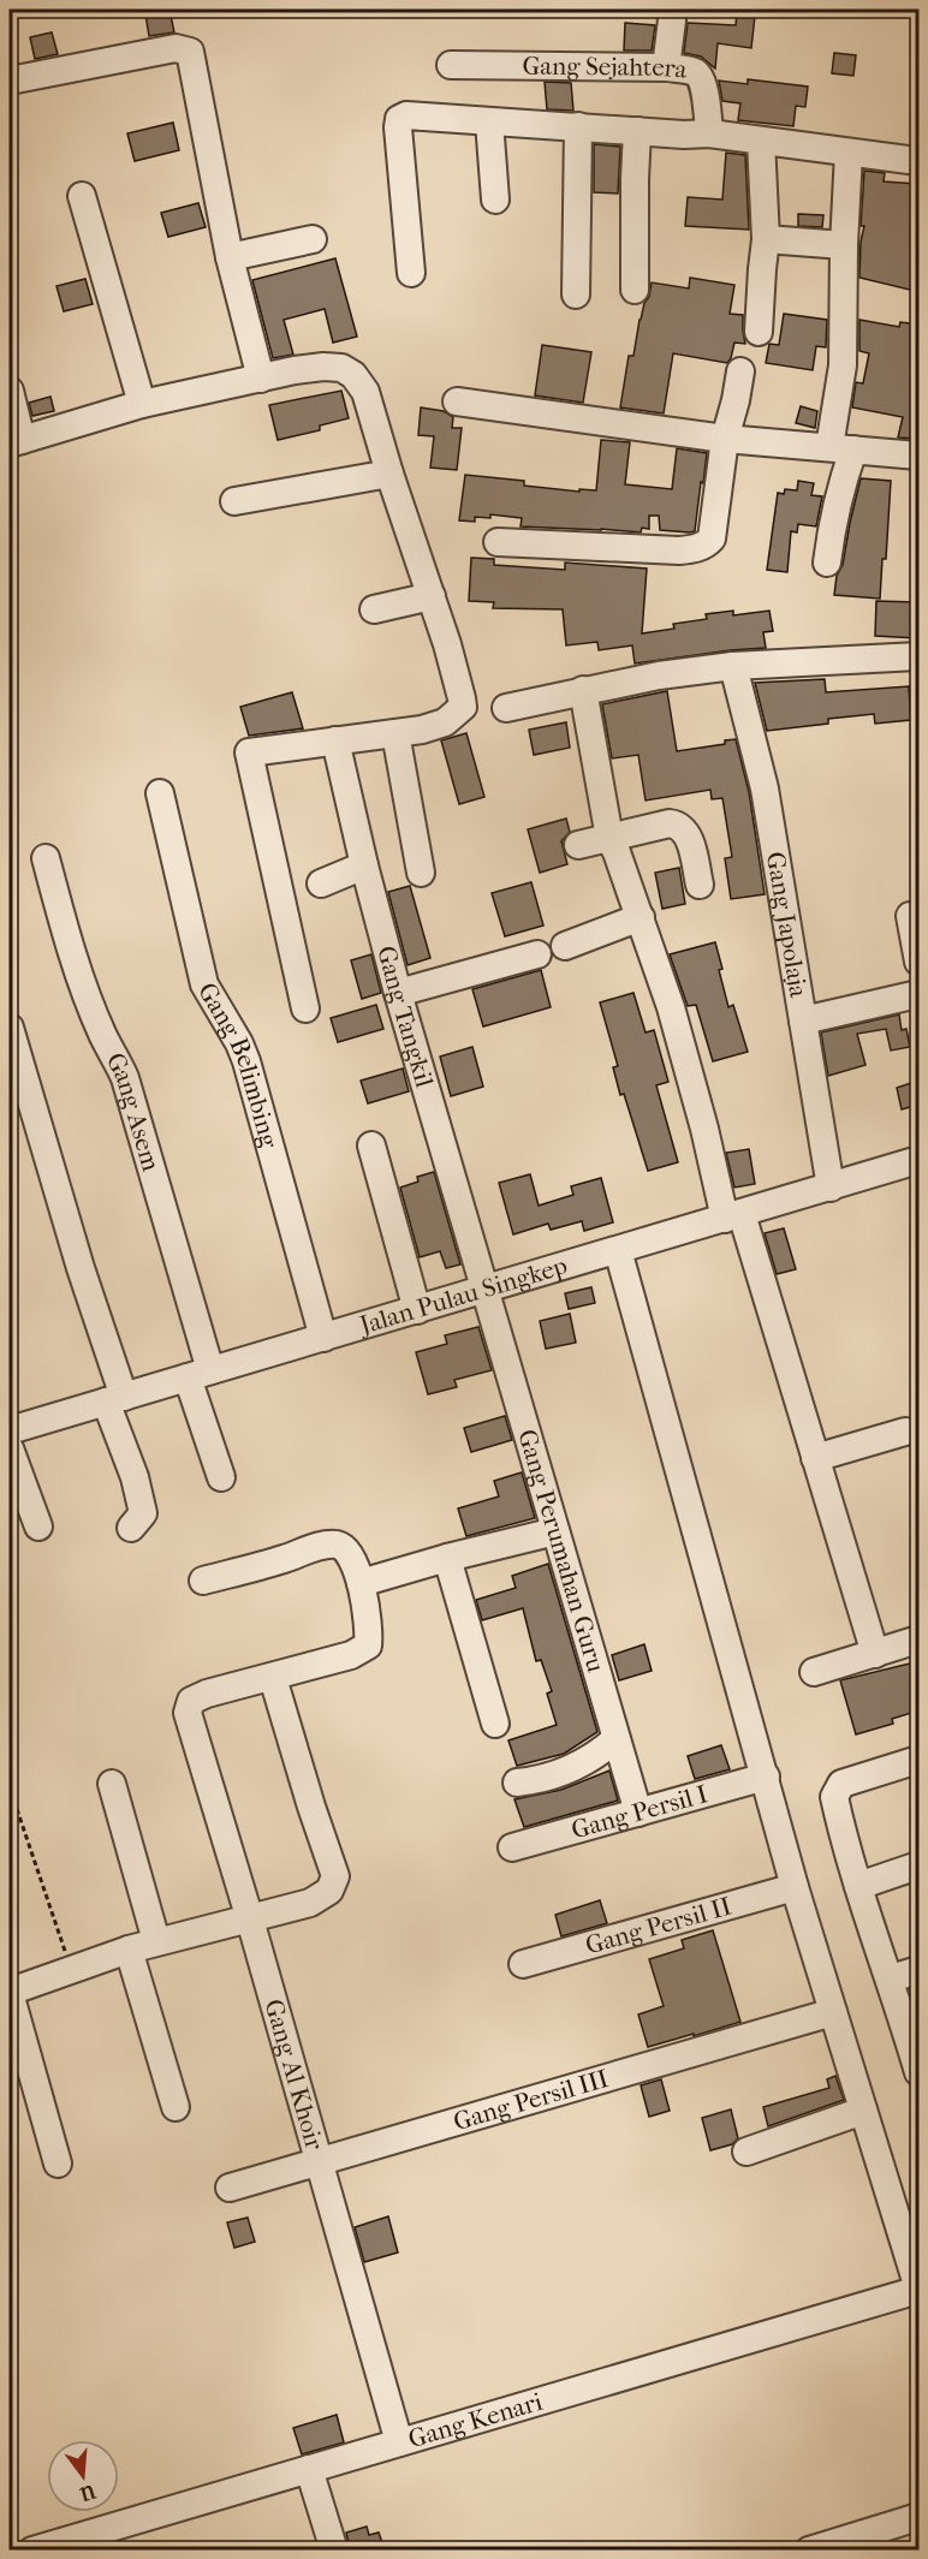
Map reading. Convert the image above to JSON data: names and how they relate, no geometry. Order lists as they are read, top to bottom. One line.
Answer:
{"streets":{"street":["Gang Sejahtera","Gang Japolaja","Gang Tangkil","Gang Belimbing","Gang Asem","Jalan Pulau Singkep","Gang Perumahan Guru","Gang Persil I","Gang Persil II","Gang Al Khoir","Gang Persil III","Gang Kenari"]},"crossings":[["Gang Japolaja","Jalan Pulau Singkep"],["Gang Tangkil","Jalan Pulau Singkep"],["Gang Tangkil","Gang Perumahan Guru"],["Gang Belimbing","Jalan Pulau Singkep"],["Gang Asem","Jalan Pulau Singkep"],["Jalan Pulau Singkep","Gang Perumahan Guru"],["Gang Perumahan Guru","Gang Persil I"],["Gang Al Khoir","Gang Persil III"],["Gang Al Khoir","Gang Kenari"]],"north":"bottom"}
